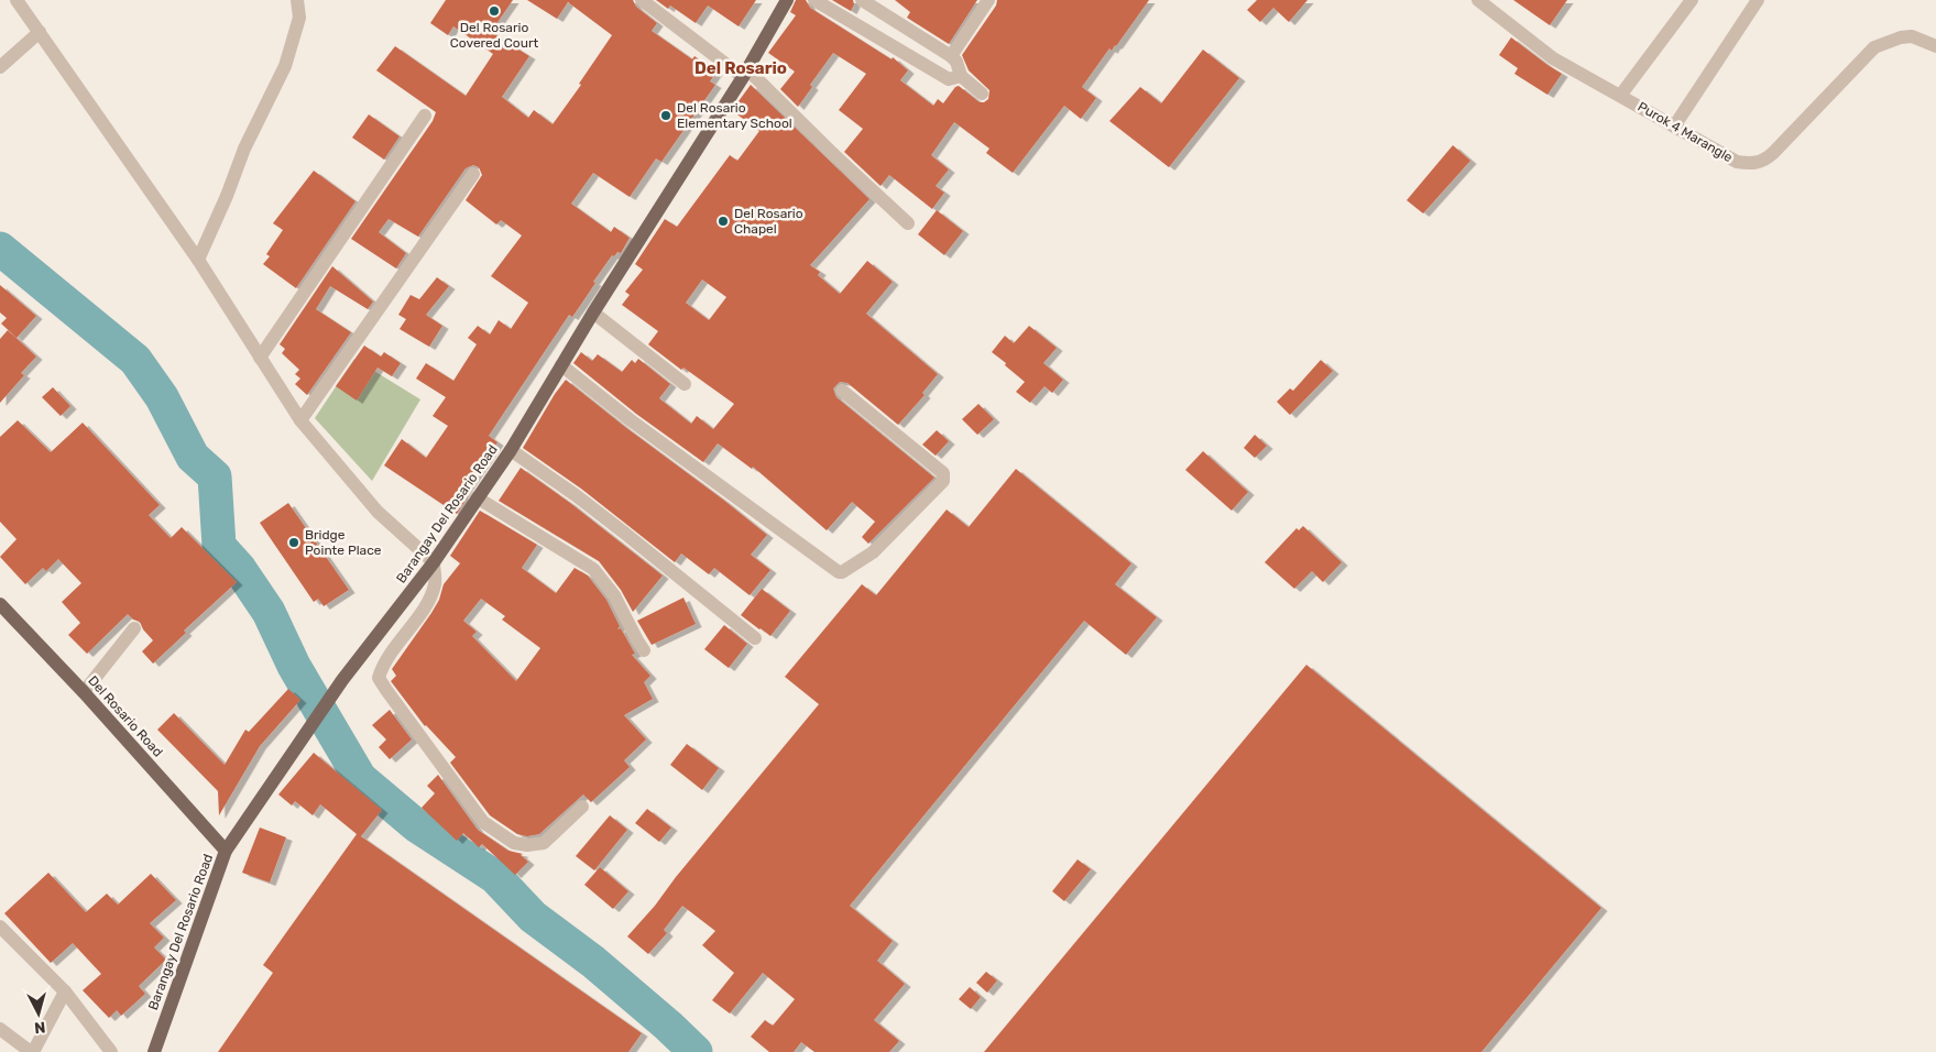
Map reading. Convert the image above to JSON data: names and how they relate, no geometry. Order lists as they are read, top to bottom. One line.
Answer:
{"streets":{"main road":["Barangay Del Rosario Road","Del Rosario Road"],"street":["Purok 4 Marangle"]},"crossings":[["Barangay Del Rosario Road","Del Rosario Road"]],"districts":["Del Rosario"],"places":["Del Rosario Covered Court","Del Rosario Elementary School","Del Rosario Chapel","Bridge Pointe Place"],"north":"bottom"}
